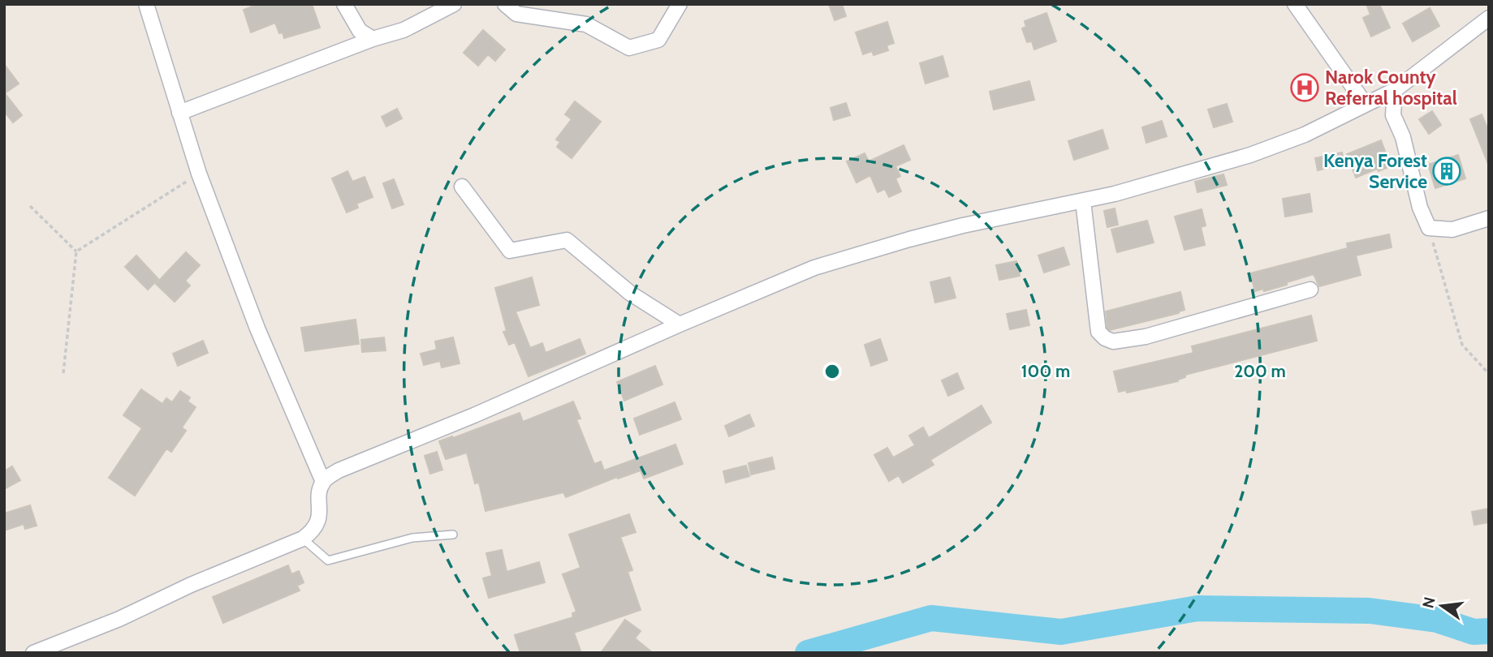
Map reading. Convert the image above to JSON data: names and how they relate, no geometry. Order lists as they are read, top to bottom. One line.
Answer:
{"places":{"hospital":["Narok County Referral hospital"],"building":["Kenya Forest Service"]},"north":"left","rings":["100 m","200 m"]}
